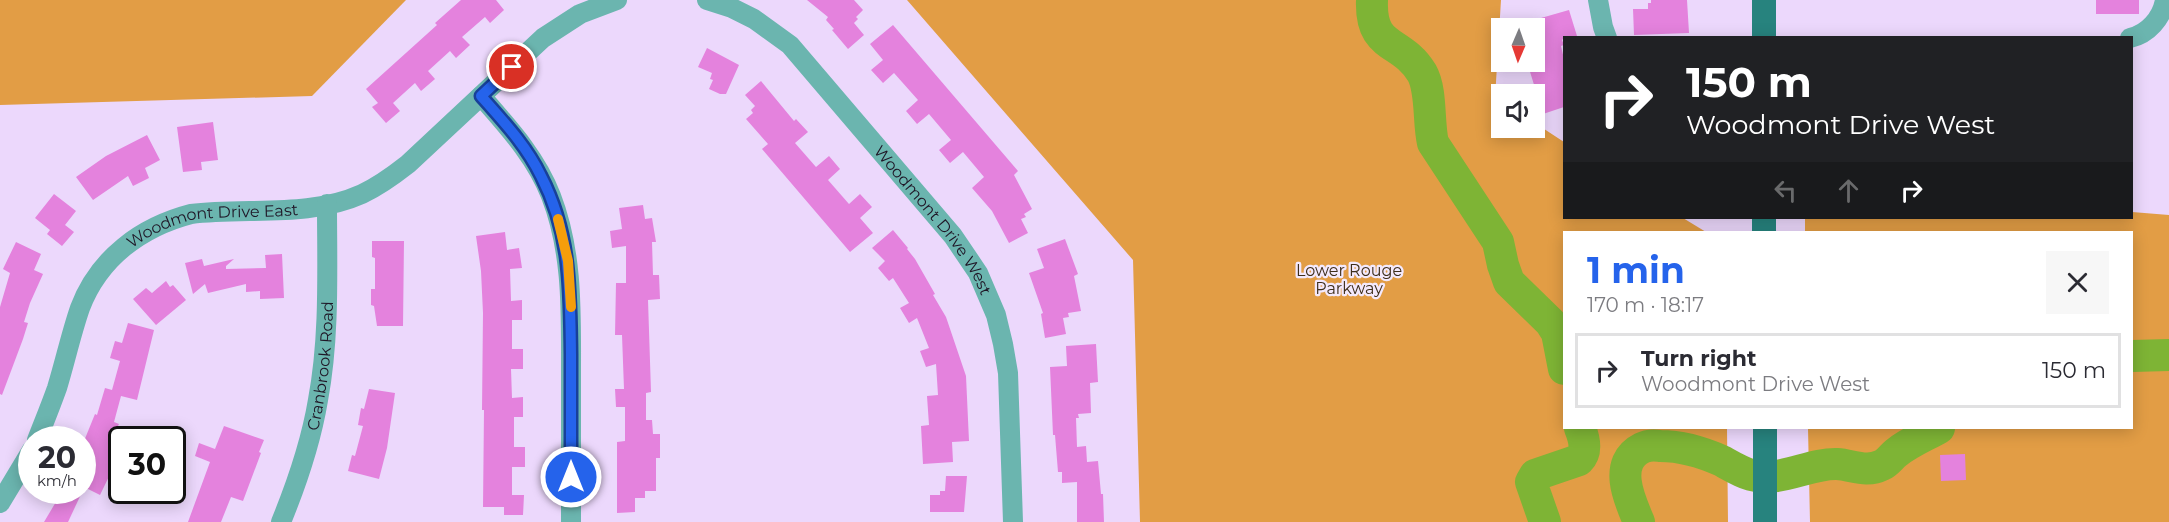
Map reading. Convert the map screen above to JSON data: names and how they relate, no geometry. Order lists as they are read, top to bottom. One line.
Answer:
{"streets":{"street":["Woodmont Drive West","Woodmont Drive East","Cranbrook Road"]},"crossings":[["Woodmont Drive East","Cranbrook Road"]],"parks":["Lower Rouge Parkway"],"north":"bottom","page":{"turn":["150 m","Woodmont Drive West"],"heading":["1 min","170 m · 18:17"],"list":[{"name":"Turn right","note":"Woodmont Drive West","value":"150 m"}],"speed":"20 km/h","limit":"30"}}
